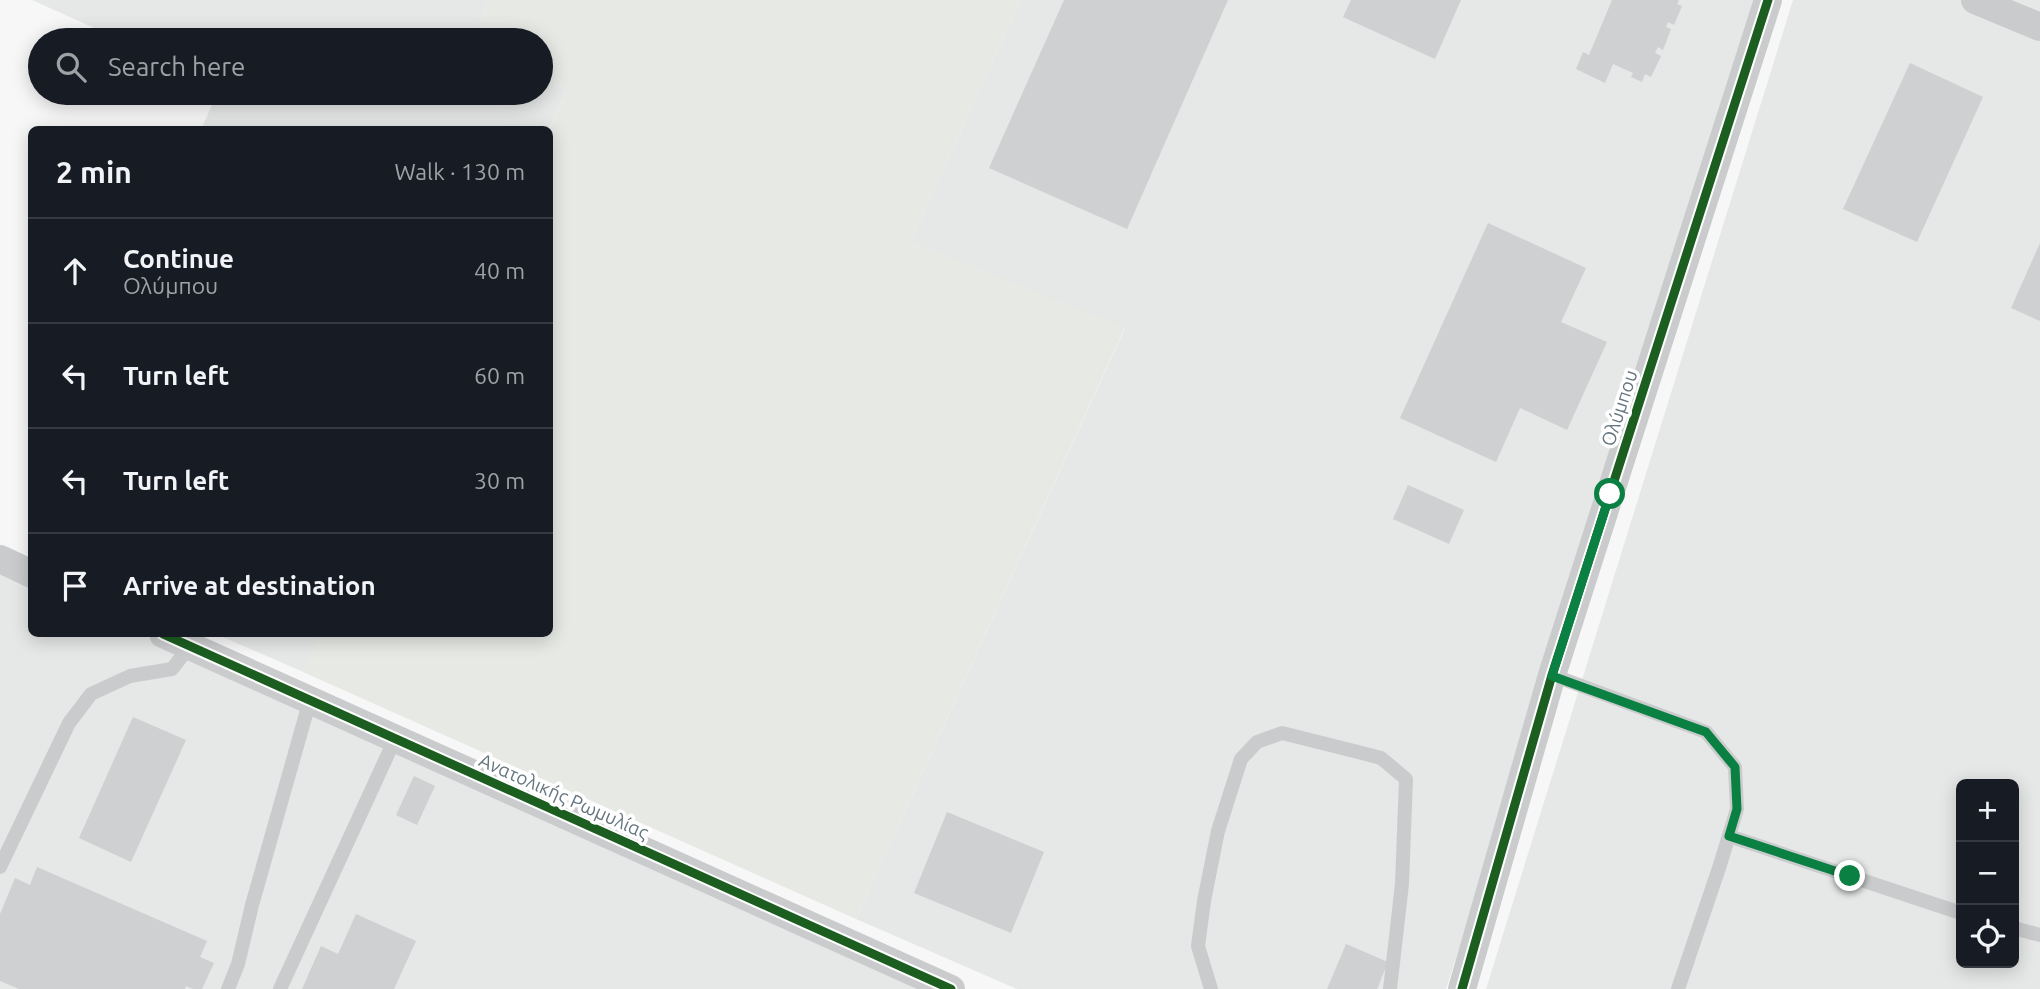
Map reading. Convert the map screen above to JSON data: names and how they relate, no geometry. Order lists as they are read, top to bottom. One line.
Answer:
{"streets":{"street":["Ολύμπου","Ανατολικής Ρωμυλίας"]},"page":{"search":"Search here","heading":["2 min","Walk · 130 m"],"list":[["Continue","Ολύμπου","40 m"],["Turn left","60 m"],["Turn left","30 m"],"Arrive at destination"],"map_buttons":["+","−"]}}
